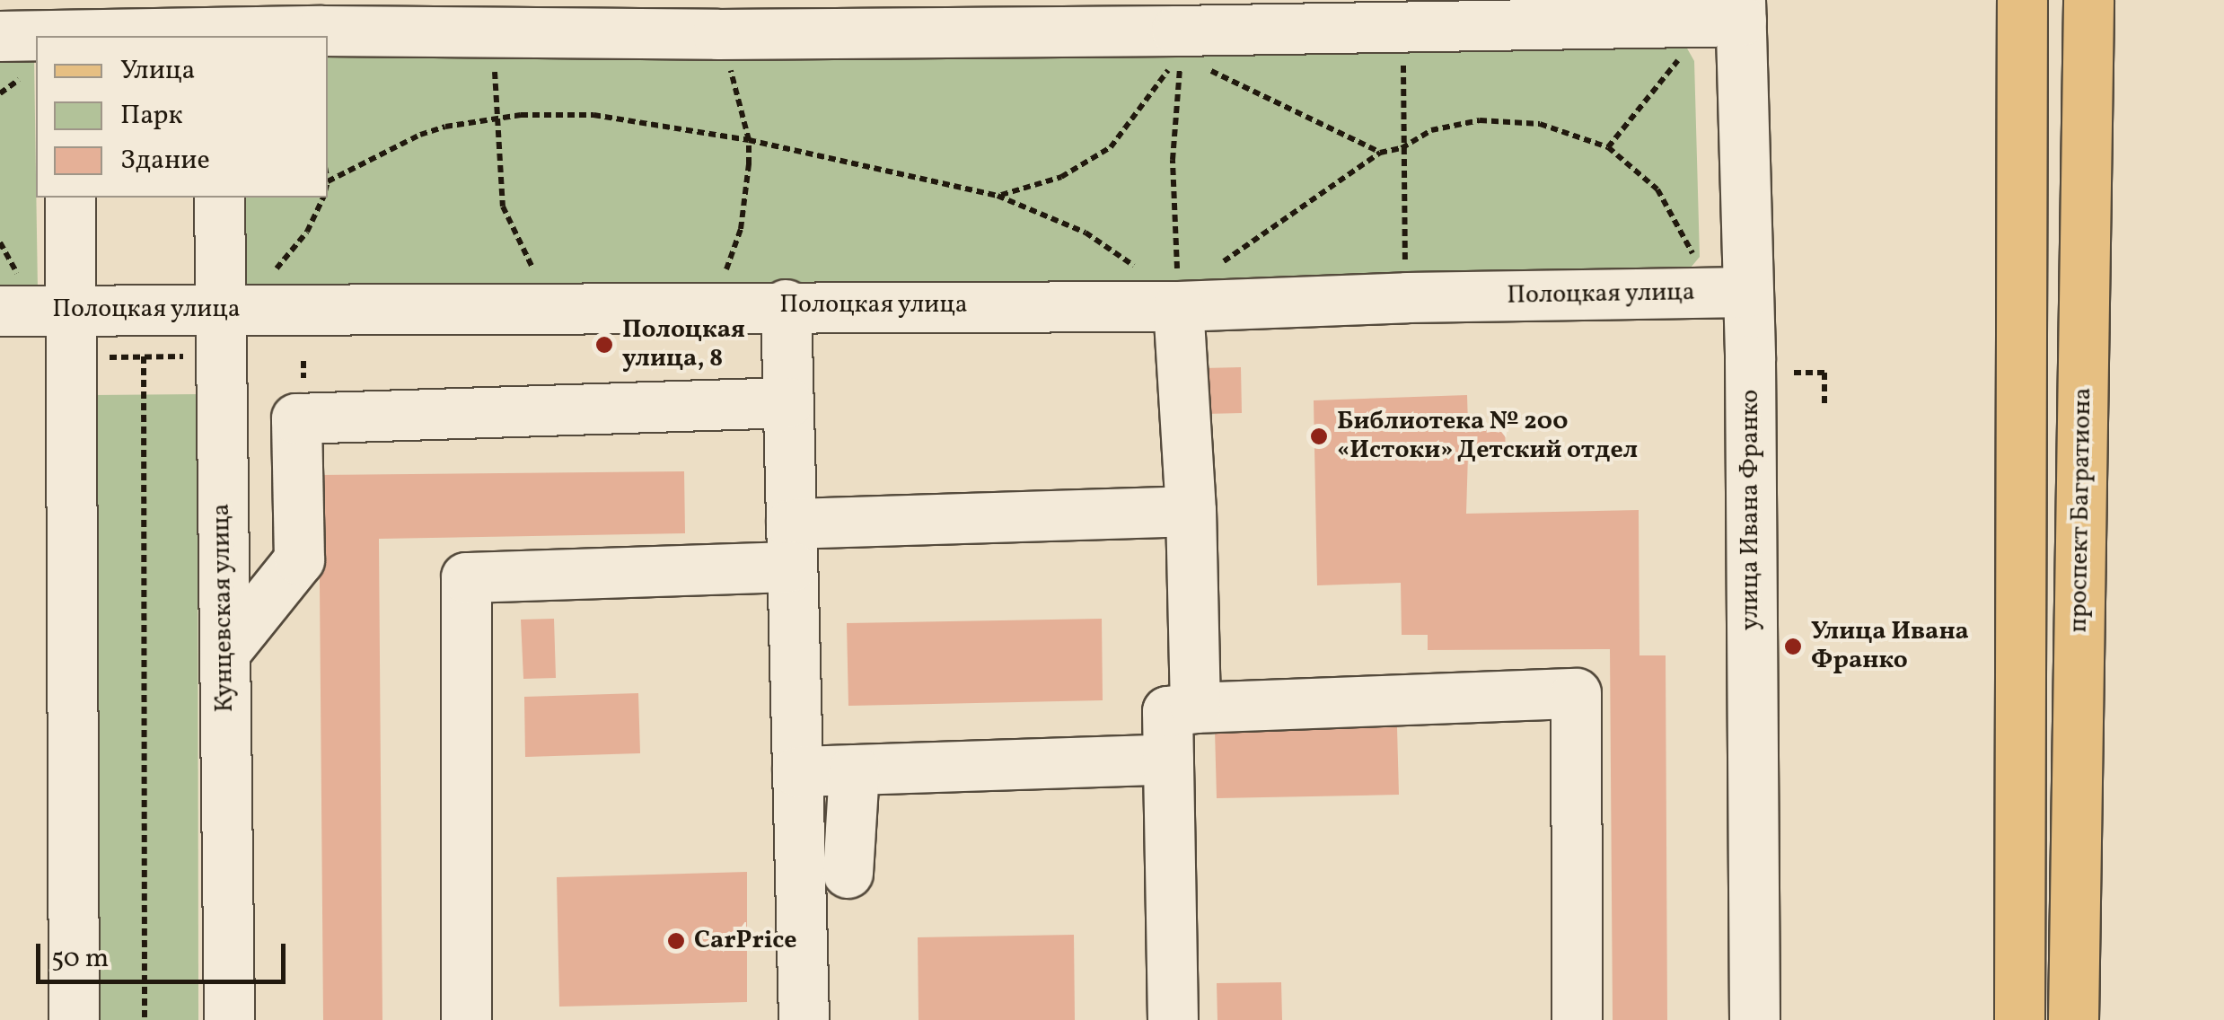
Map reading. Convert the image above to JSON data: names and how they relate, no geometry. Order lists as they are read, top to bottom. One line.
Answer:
{"streets":{"main road":["проспект Багратиона"],"street":["Полоцкая улица","улица Ивана Франко","Кунцевская улица"]},"crossings":[["Полоцкая улица","улица Ивана Франко"],["Полоцкая улица","Кунцевская улица"]],"places":["Полоцкая улица, 8","Библиотека № 200 «Истоки» Детский отдел","Улица Ивана Франко","CarPrice"],"legend":["Улица","Парк","Здание"],"scale_bar":"50 m"}
